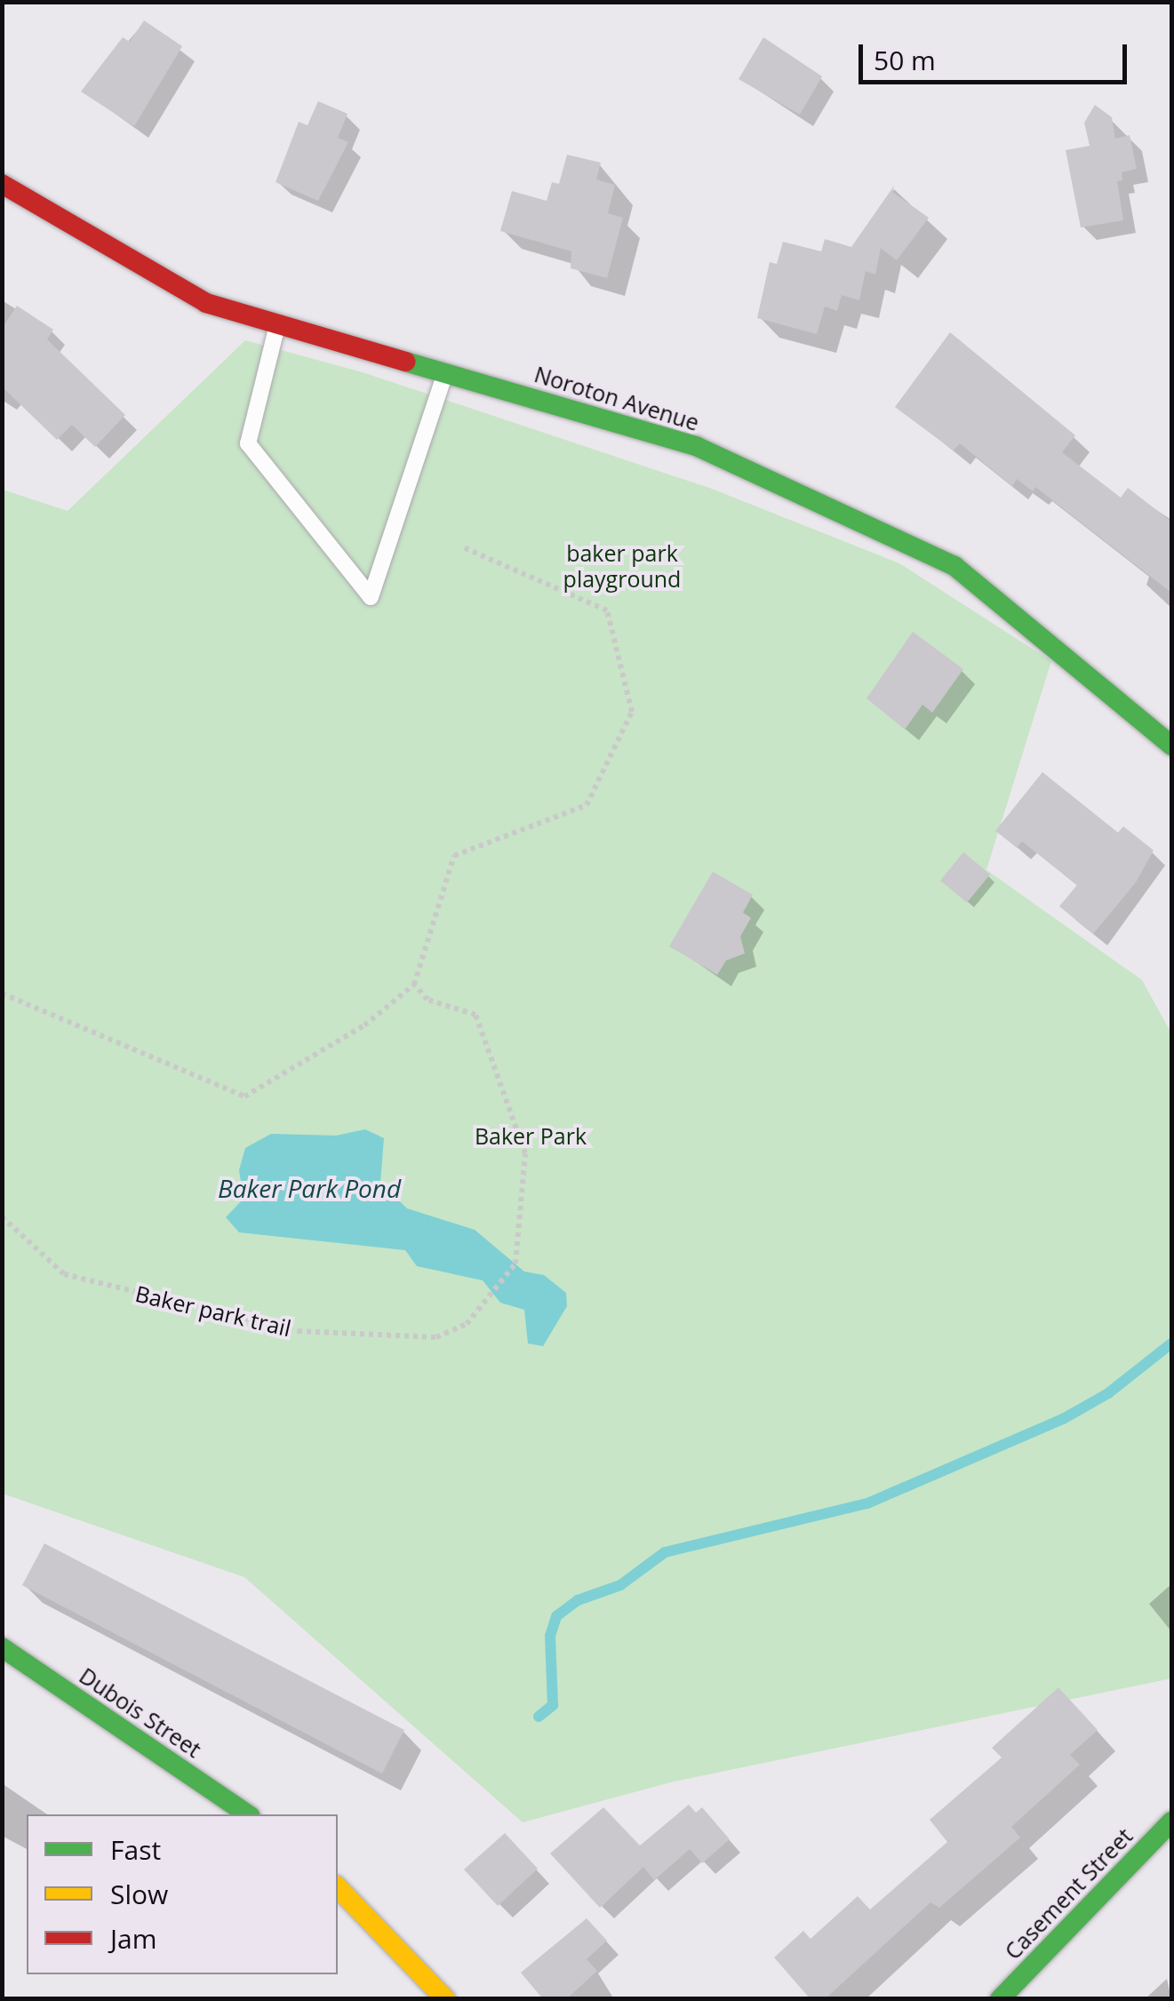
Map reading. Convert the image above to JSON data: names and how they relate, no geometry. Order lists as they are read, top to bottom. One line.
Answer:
{"streets":{"main road":["Noroton Avenue","Dubois Street","Casement Street"],"path":["Baker park trail"]},"water":["Baker Park Pond"],"parks":["baker park playground","Baker Park"],"legend":["Fast","Slow","Jam"],"scale_bar":"50 m"}
